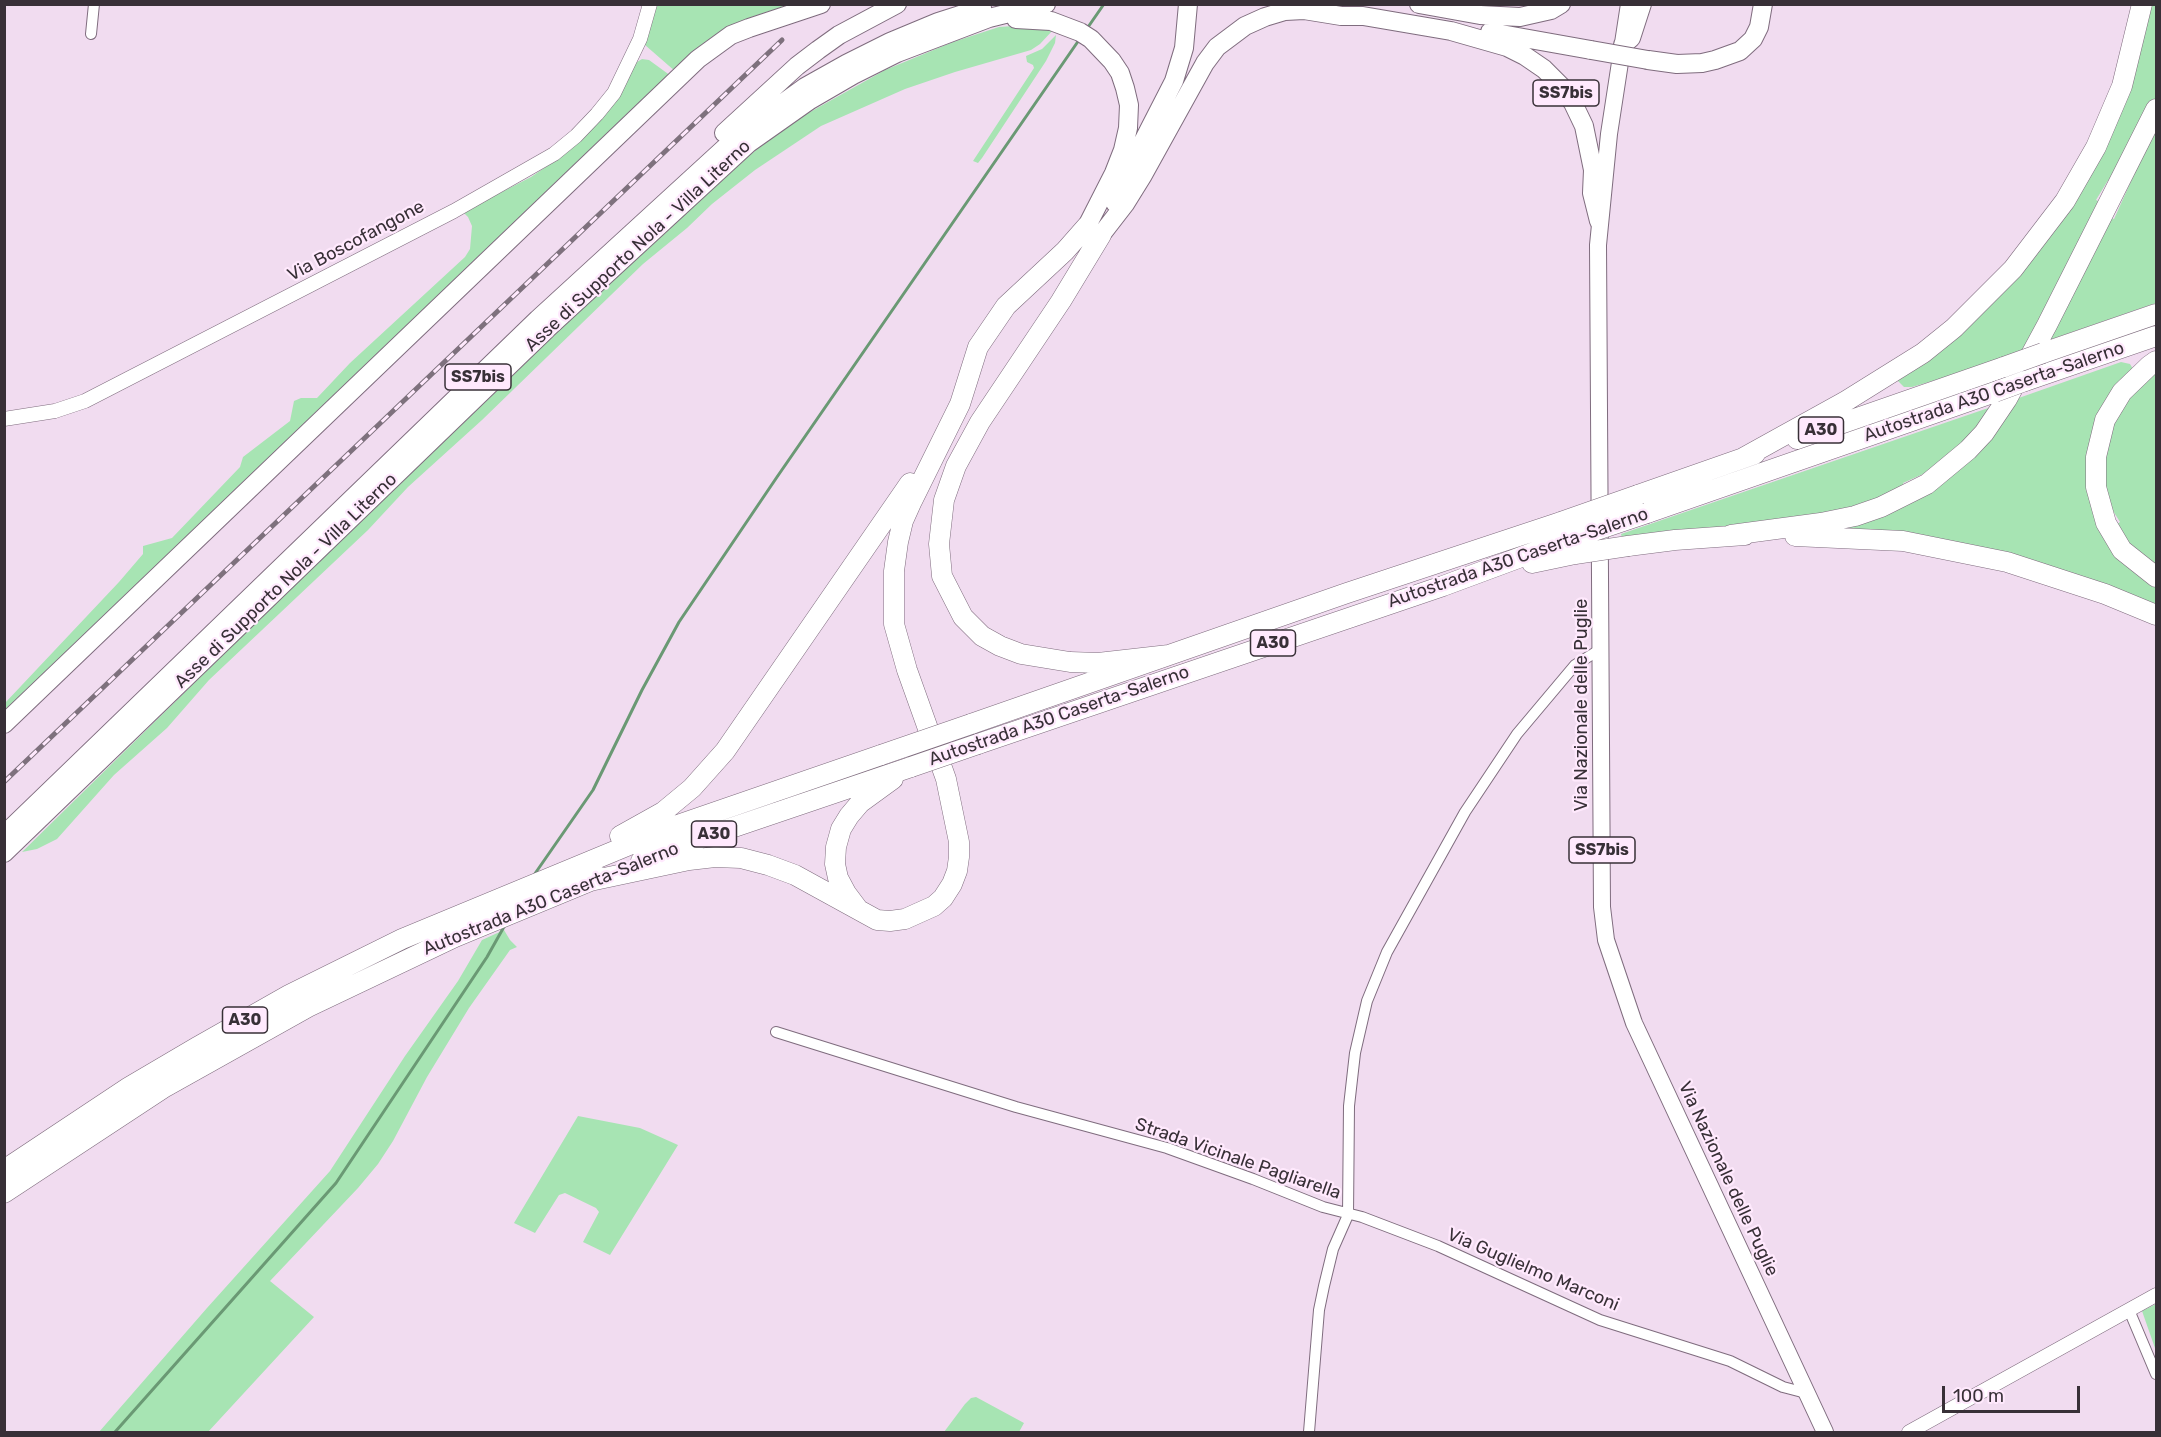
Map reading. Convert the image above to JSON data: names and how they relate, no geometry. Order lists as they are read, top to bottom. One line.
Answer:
{"streets":{"highway":["SS7bis","Asse di Supporto Nola - Villa Literno","Autostrada A30 Caserta-Salerno","A30"],"main road":["Via Nazionale delle Puglie"],"street":["Via Boscofangone","Strada Vicinale Pagliarella","Via Guglielmo Marconi"]},"crossings":[["SS7bis","Via Nazionale delle Puglie"],["Via Nazionale delle Puglie","Strada Vicinale Pagliarella"],["Via Nazionale delle Puglie","Via Guglielmo Marconi"],["Strada Vicinale Pagliarella","Via Guglielmo Marconi"]],"scale_bar":"100 m"}
